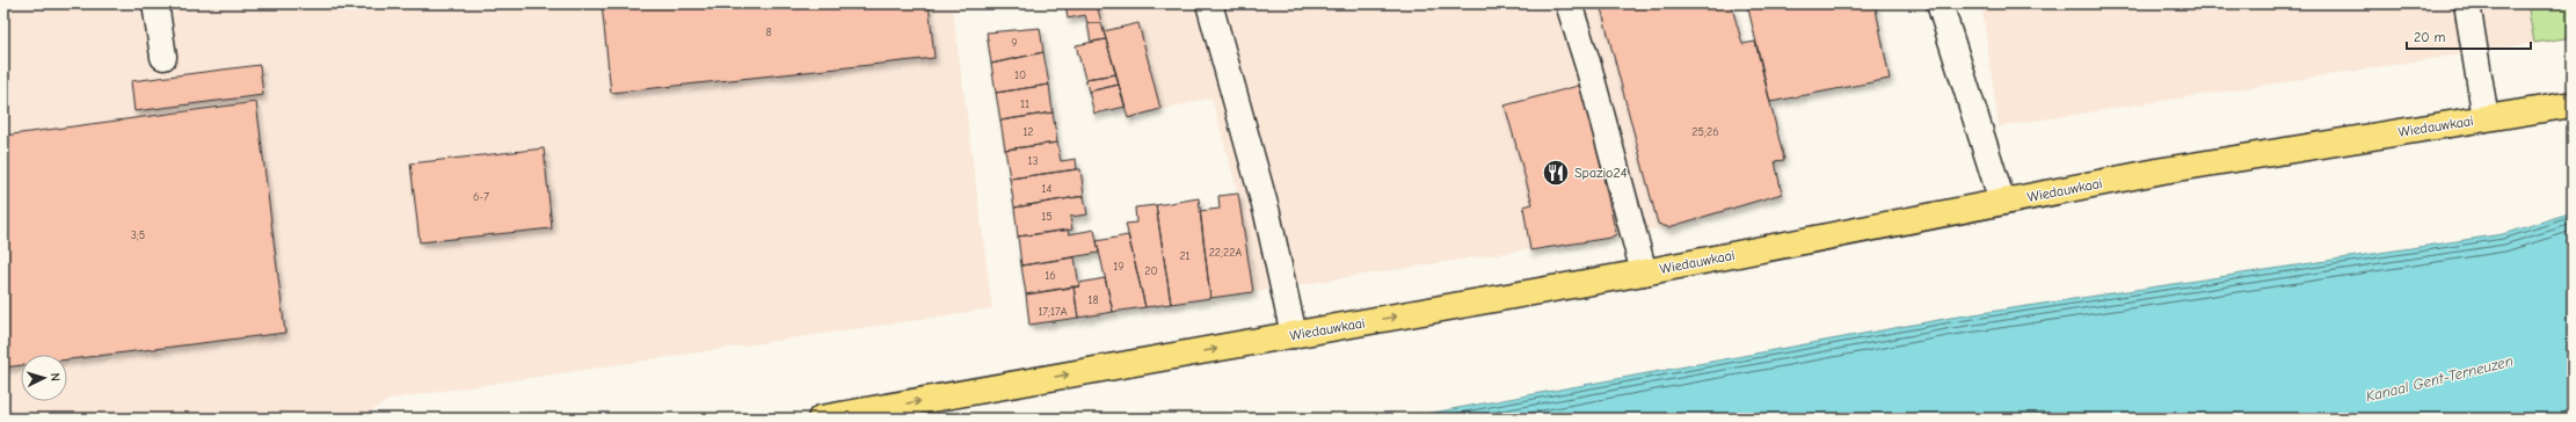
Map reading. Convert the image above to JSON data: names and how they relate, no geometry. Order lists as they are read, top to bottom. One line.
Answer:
{"streets":{"main road":["Wiedauwkaai"]},"one_way":["Wiedauwkaai"],"water":["Kanaal Gent-Terneuzen"],"places":{"restaurant":["Spazio24"]},"house_numbers":["8","9","10","11","12","25;26","13","14","6-7","15","3;5","22;22A","21","19","20","16","18","17;17A"],"scale_bar":"20 m","north":"right"}
